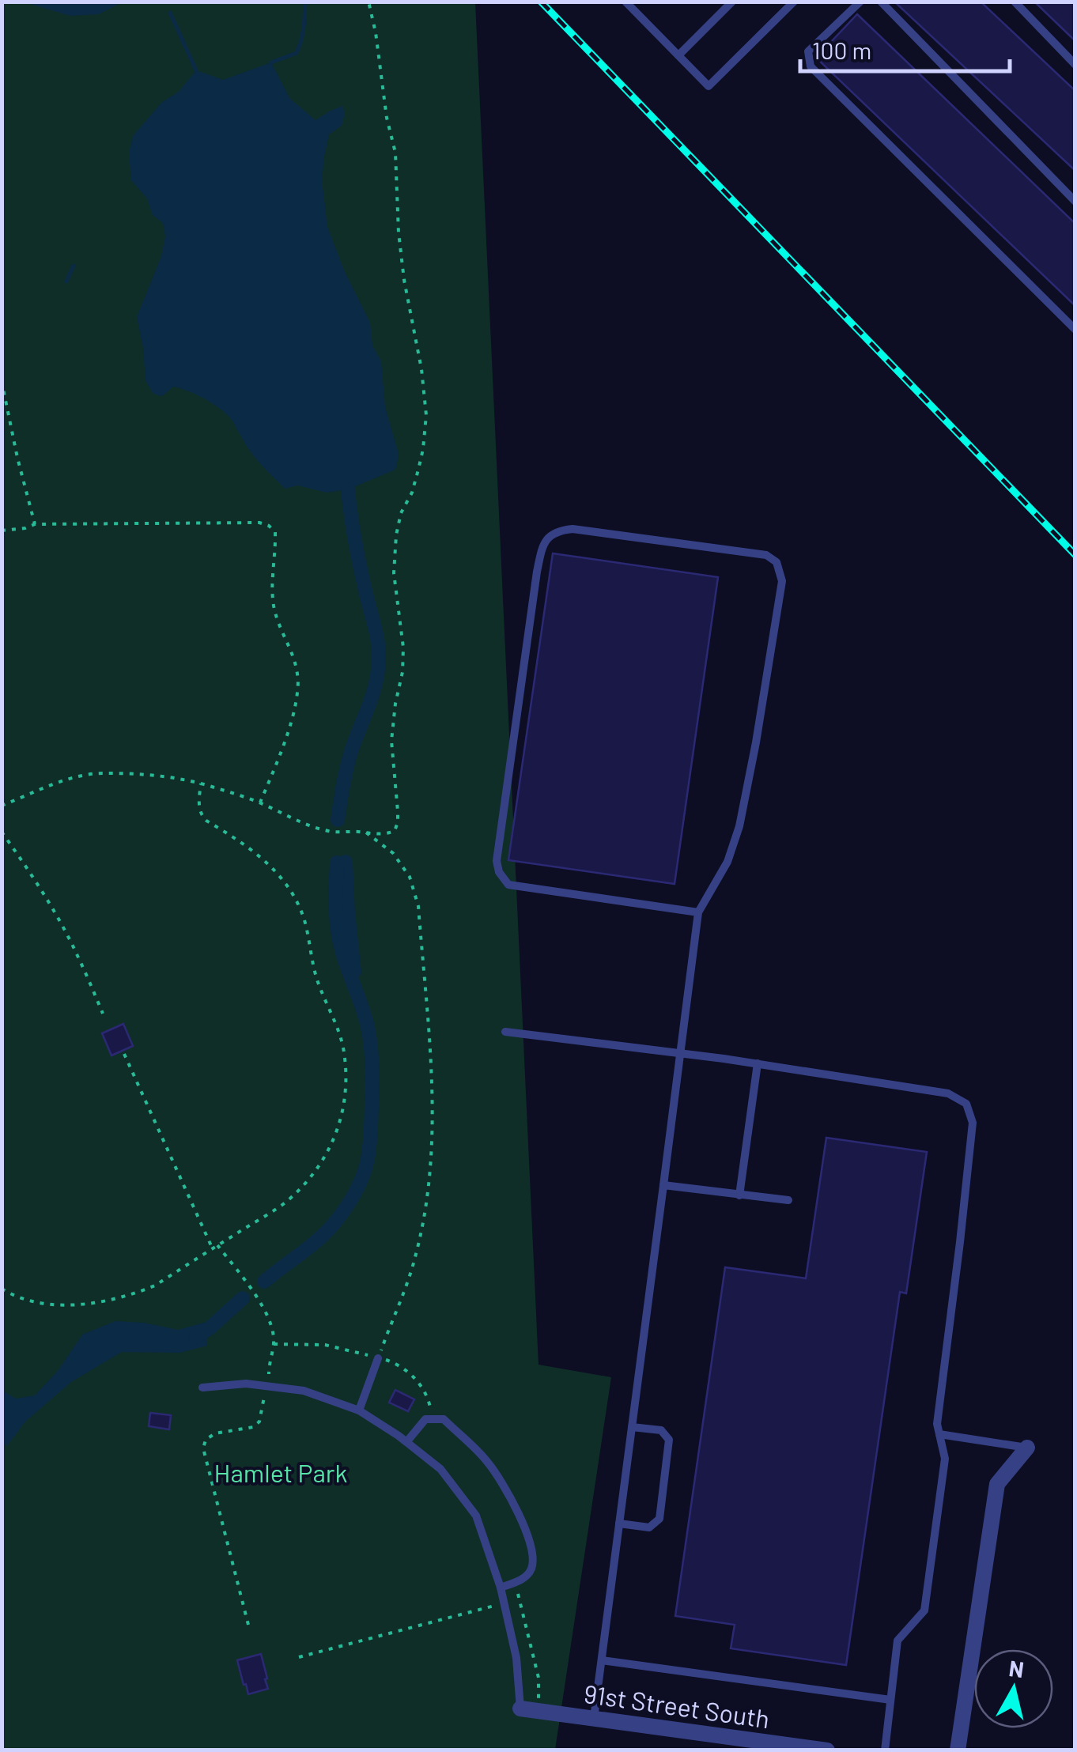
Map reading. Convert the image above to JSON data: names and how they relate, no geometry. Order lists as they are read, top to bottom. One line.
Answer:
{"streets":{"street":["91st Street South"]},"parks":["Hamlet Park"],"scale_bar":"100 m","north":"top"}
